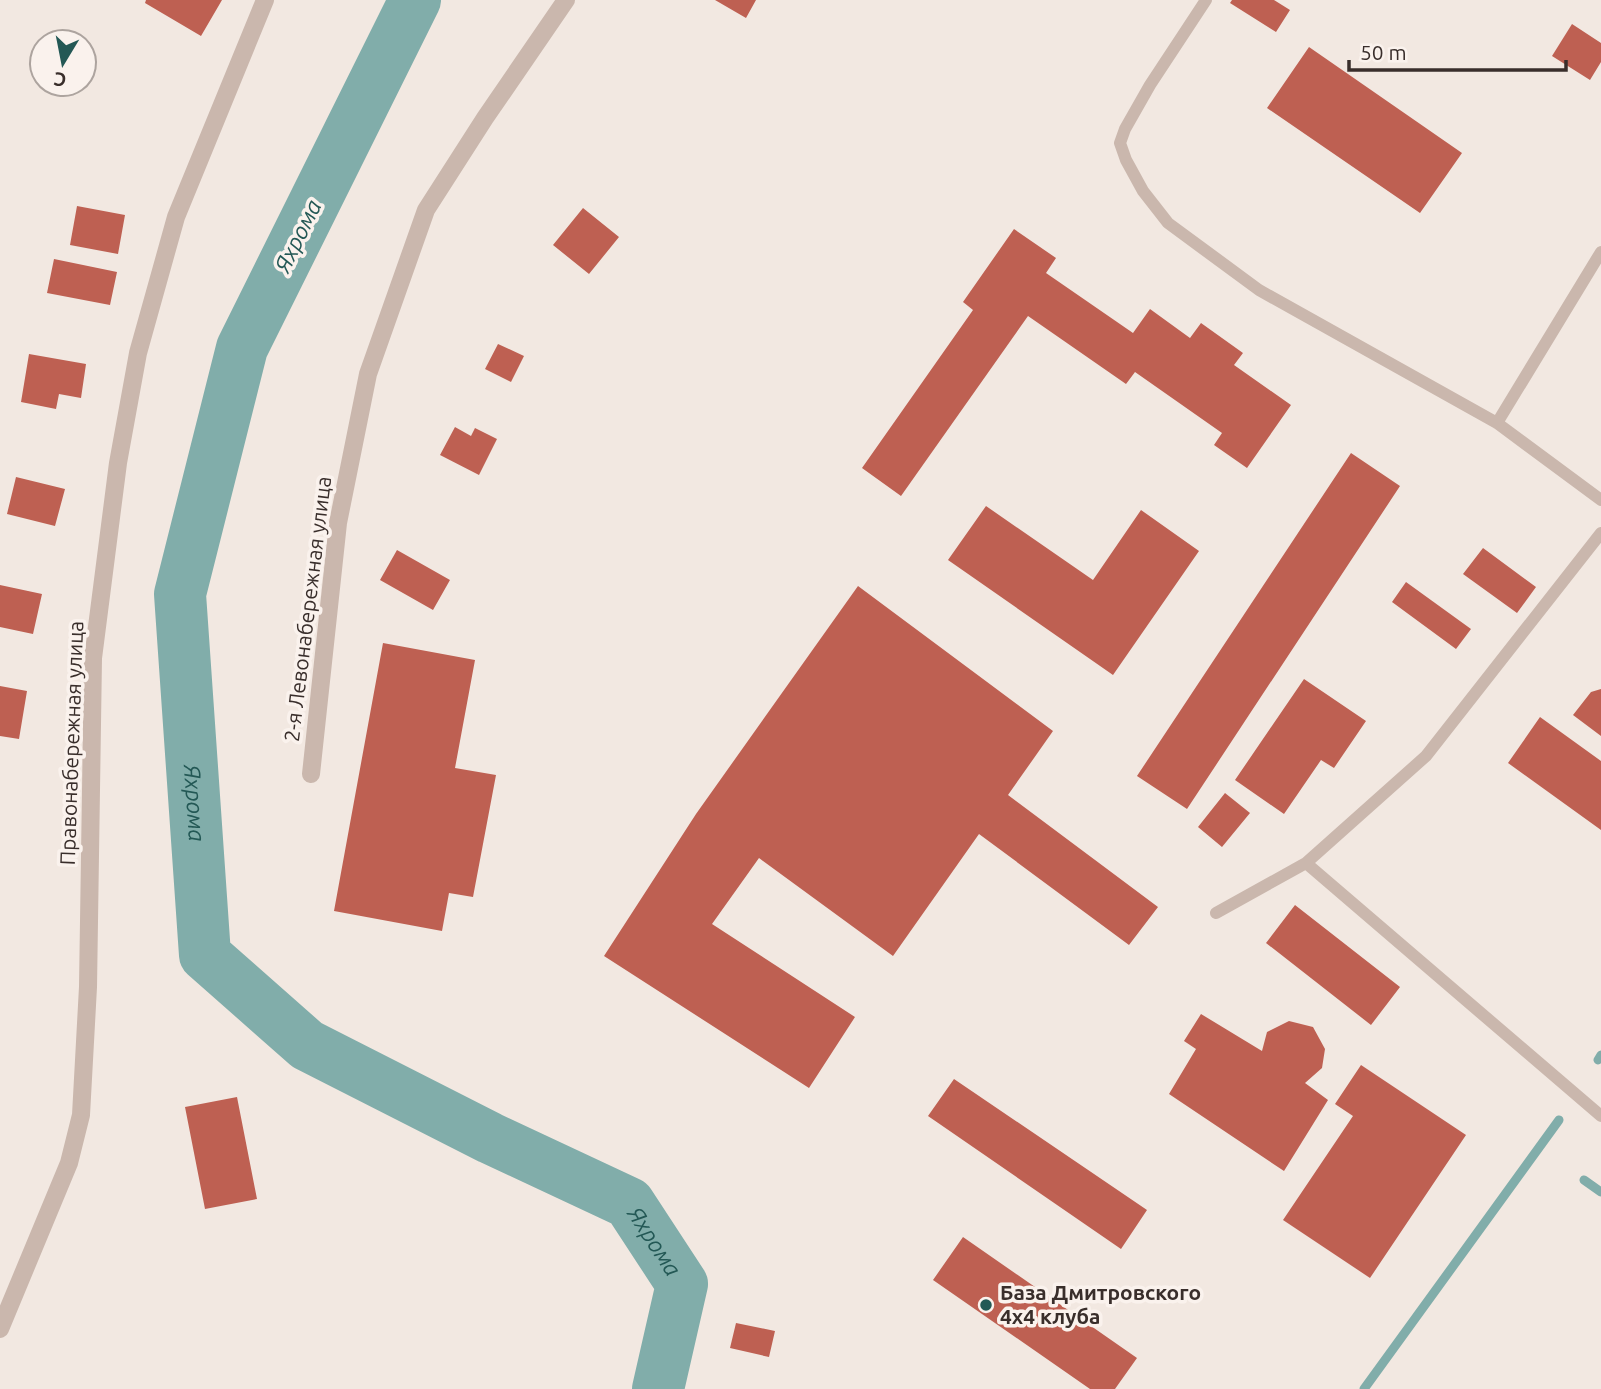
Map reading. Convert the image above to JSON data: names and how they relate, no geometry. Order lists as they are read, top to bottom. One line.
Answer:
{"streets":{"street":["2-я Левонабережная улица","Правонабережная улица"]},"water":["Яхрома"],"places":["База Дмитровского 4х4 клуба"],"scale_bar":"50 m","north":"bottom"}
